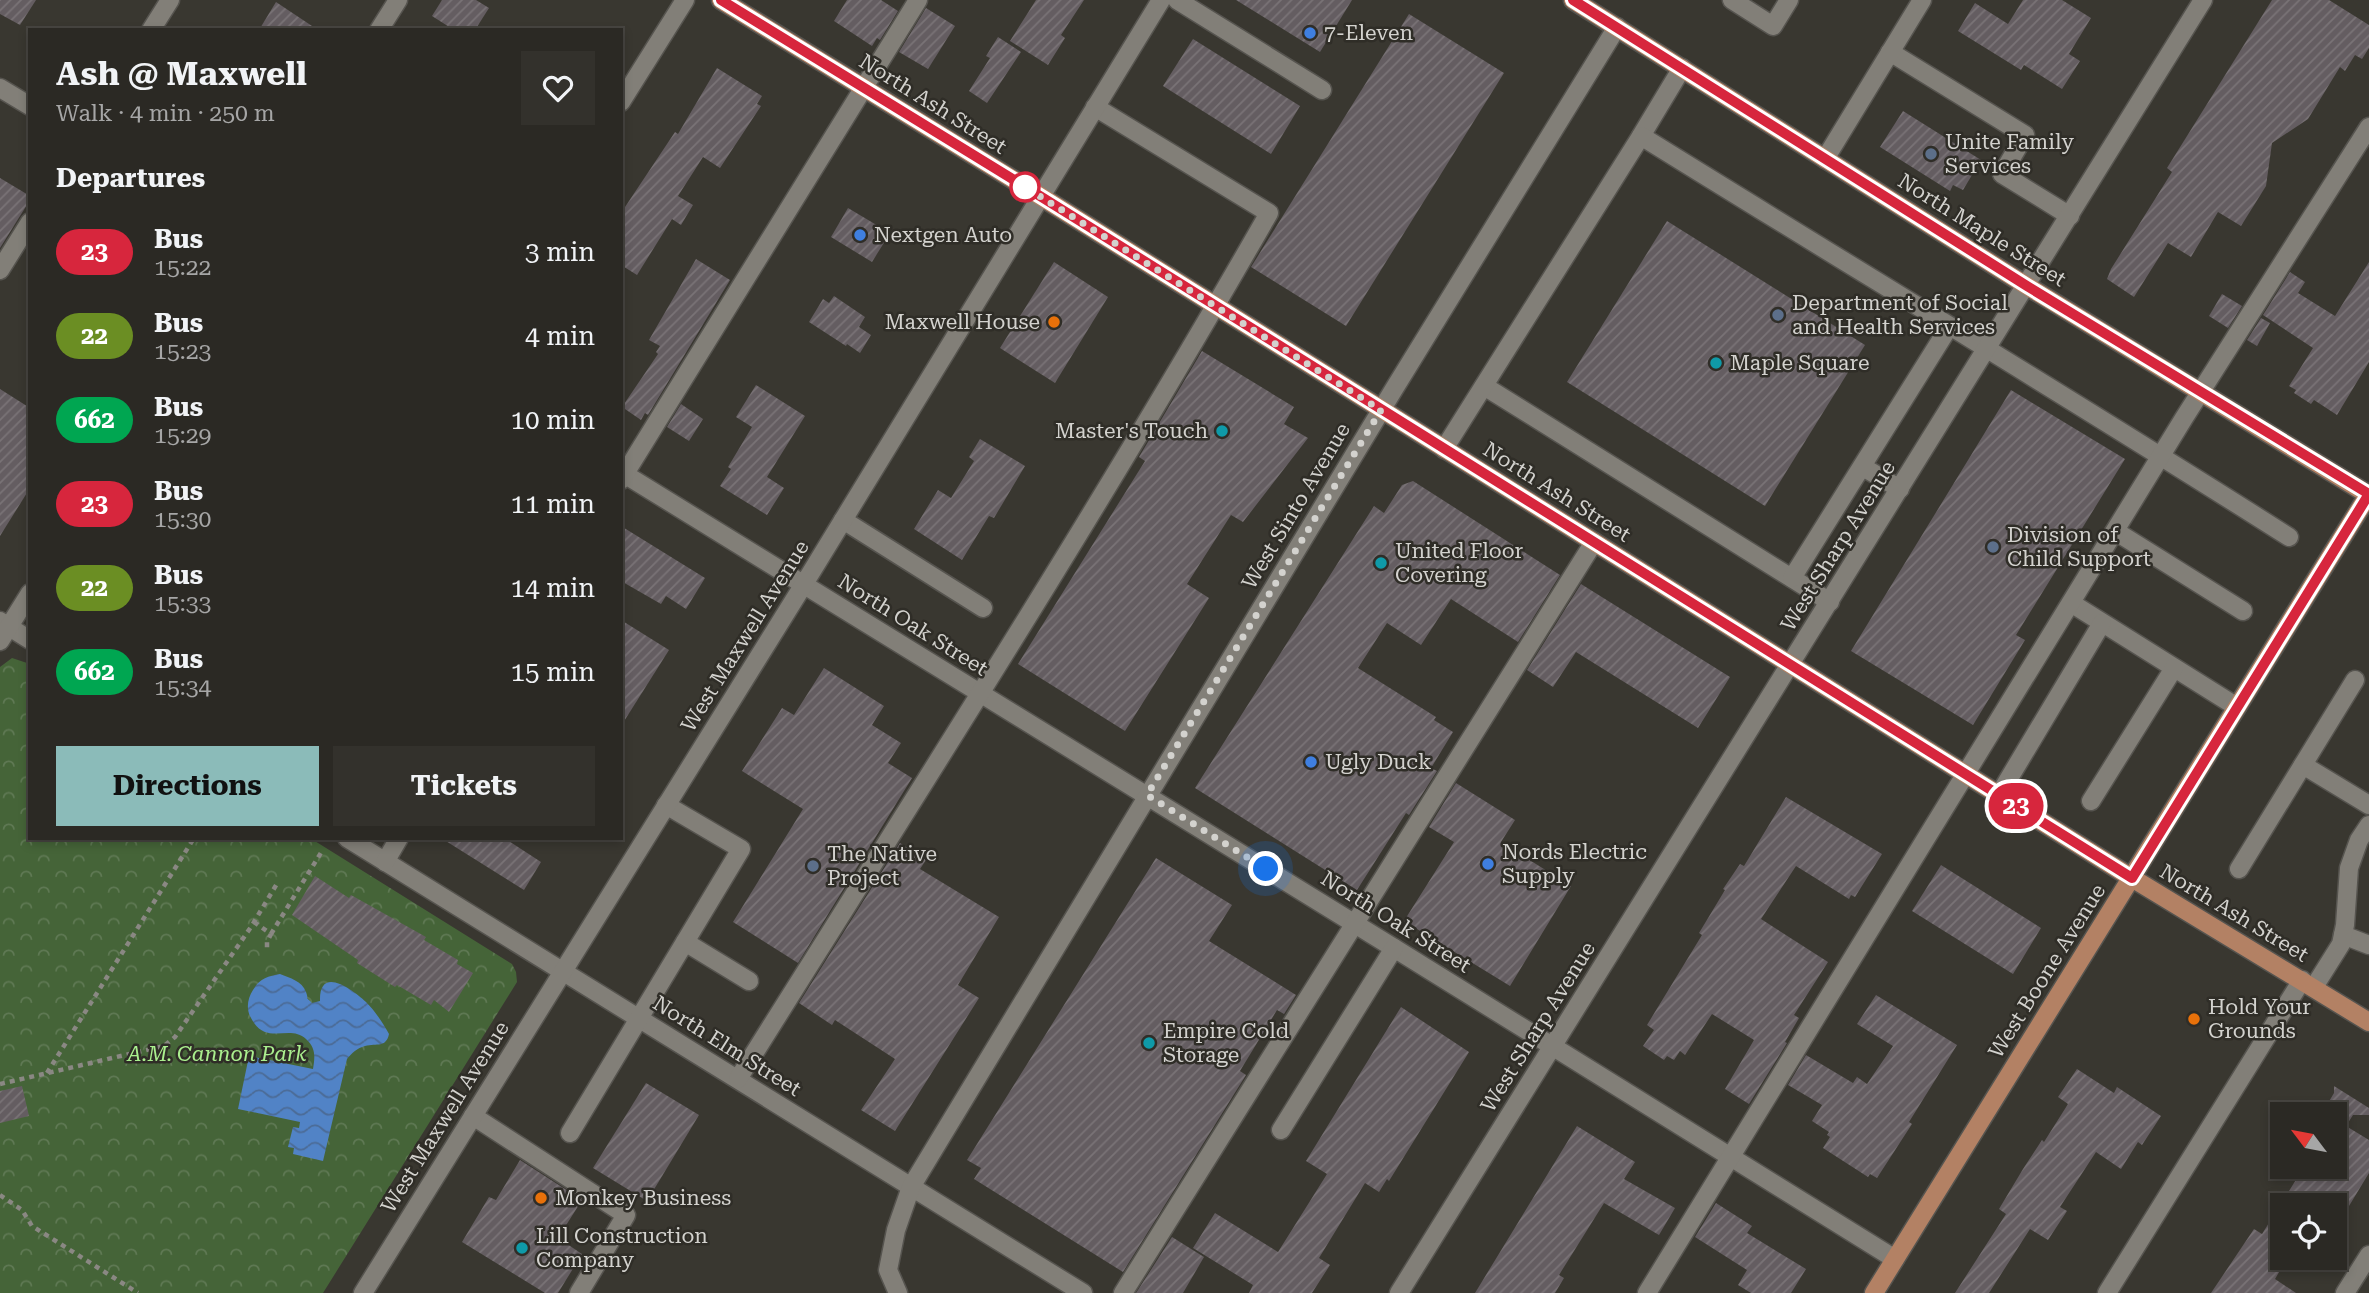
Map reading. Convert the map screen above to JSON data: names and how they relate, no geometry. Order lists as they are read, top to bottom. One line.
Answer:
{"streets":{"main road":["North Ash Street","North Maple Street","West Boone Avenue"],"street":["West Sinto Avenue","West Sharp Avenue","North Oak Street","West Maxwell Avenue","North Elm Street"]},"crossings":[["North Ash Street","West Sinto Avenue"],["North Ash Street","West Sharp Avenue"],["North Ash Street","West Maxwell Avenue"],["North Ash Street","West Boone Avenue"],["North Maple Street","West Sinto Avenue"],["North Maple Street","West Sharp Avenue"],["North Maple Street","West Boone Avenue"],["West Sinto Avenue","North Oak Street"],["West Sinto Avenue","North Elm Street"],["West Sharp Avenue","North Oak Street"],["North Oak Street","West Maxwell Avenue"],["North Oak Street","West Boone Avenue"],["West Maxwell Avenue","North Elm Street"]],"parks":["A.M. Cannon Park"],"places":["7-Eleven","Unite Family Services","Nextgen Auto","Department of Social and Health Services","Maxwell House","Maple Square","Master's Touch","Division of Child Support","United Floor Covering","Ugly Duck","Nords Electric Supply","The Native Project","Hold Your Grounds","Empire Cold Storage","Monkey Business","Lill Construction Company"],"lines":["bus line 23"],"north":"top left","page":{"on_map":"23","heading":[["Ash @ Maxwell","Walk · 4 min · 250 m"],"Departures"],"list":[{"mark":"23","name":"Bus","note":"15:22","value":"3 min"},{"mark":"22","name":"Bus","note":"15:23","value":"4 min"},{"mark":"662","name":"Bus","note":"15:29","value":"10 min"},{"mark":"23","name":"Bus","note":"15:30","value":"11 min"},{"mark":"22","name":"Bus","note":"15:33","value":"14 min"},{"mark":"662","name":"Bus","note":"15:34","value":"15 min"}],"buttons":["Directions","Tickets"]}}
